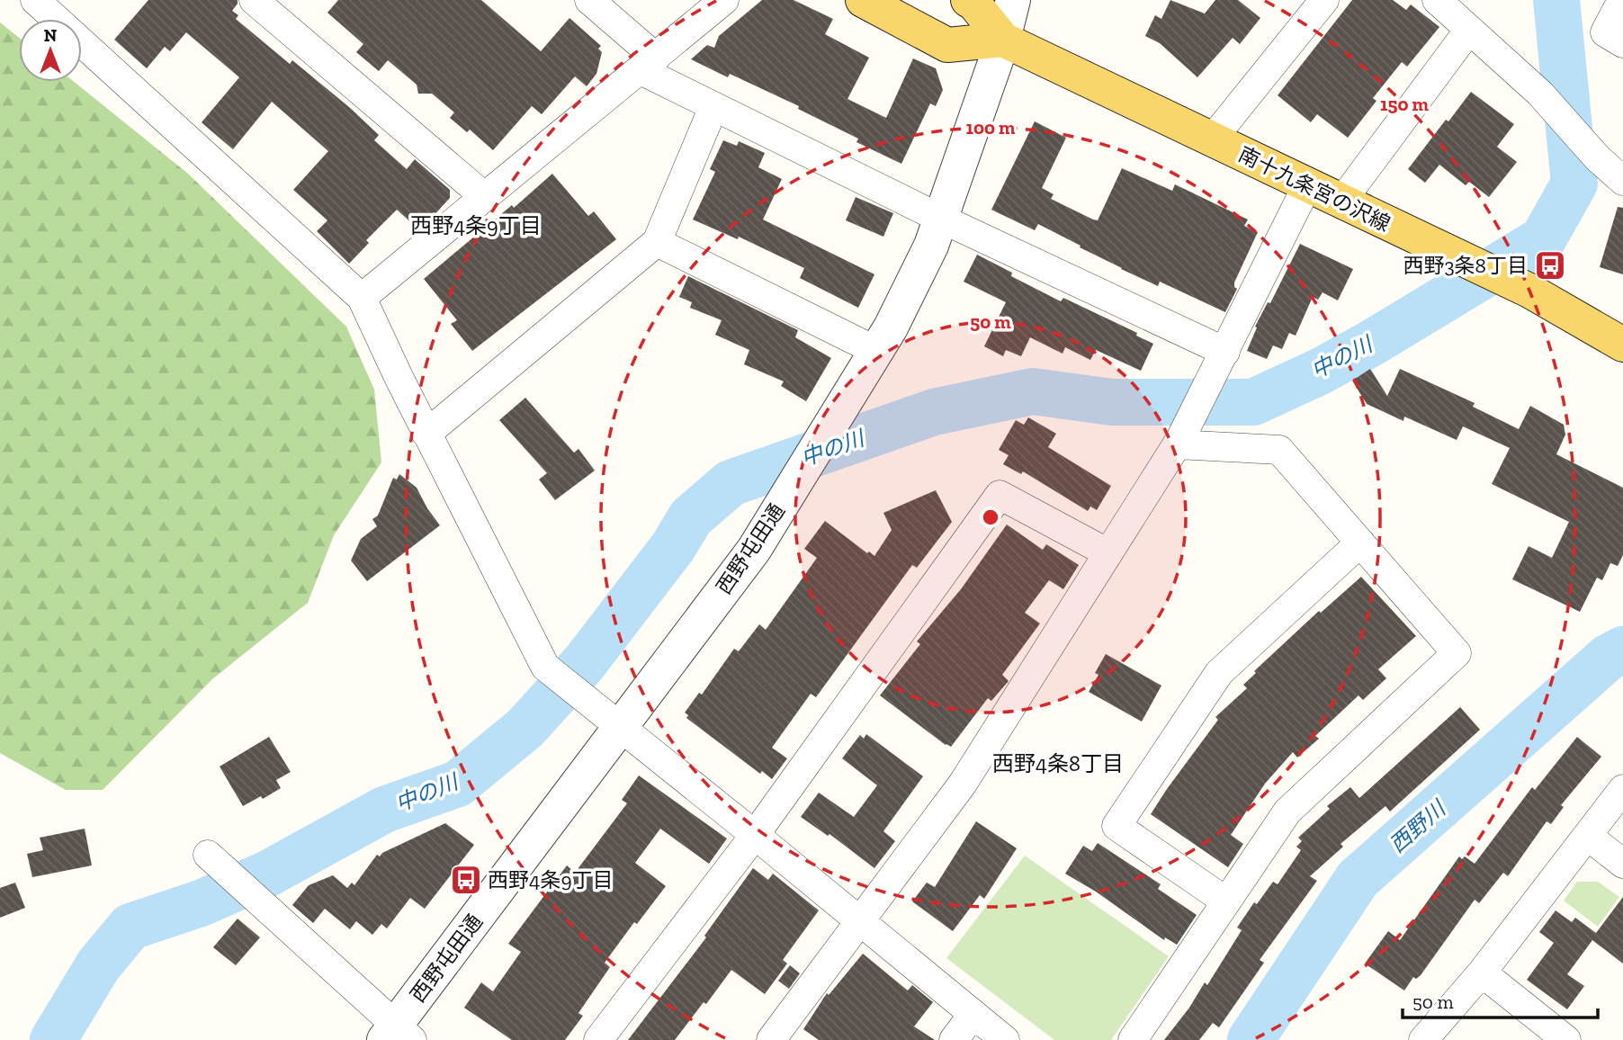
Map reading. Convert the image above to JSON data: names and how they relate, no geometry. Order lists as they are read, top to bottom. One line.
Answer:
{"streets":{"main road":["南十九条宮の沢線"],"street":["西野屯田通"]},"crossings":[["南十九条宮の沢線","西野屯田通"]],"districts":["西野4条9丁目","西野4条8丁目"],"water":["中の川","西野川"],"places":{"bus stop":["西野3条8丁目","西野4条9丁目"]},"scale_bar":"50 m","north":"top","rings":["150 m","100 m","50 m"]}
